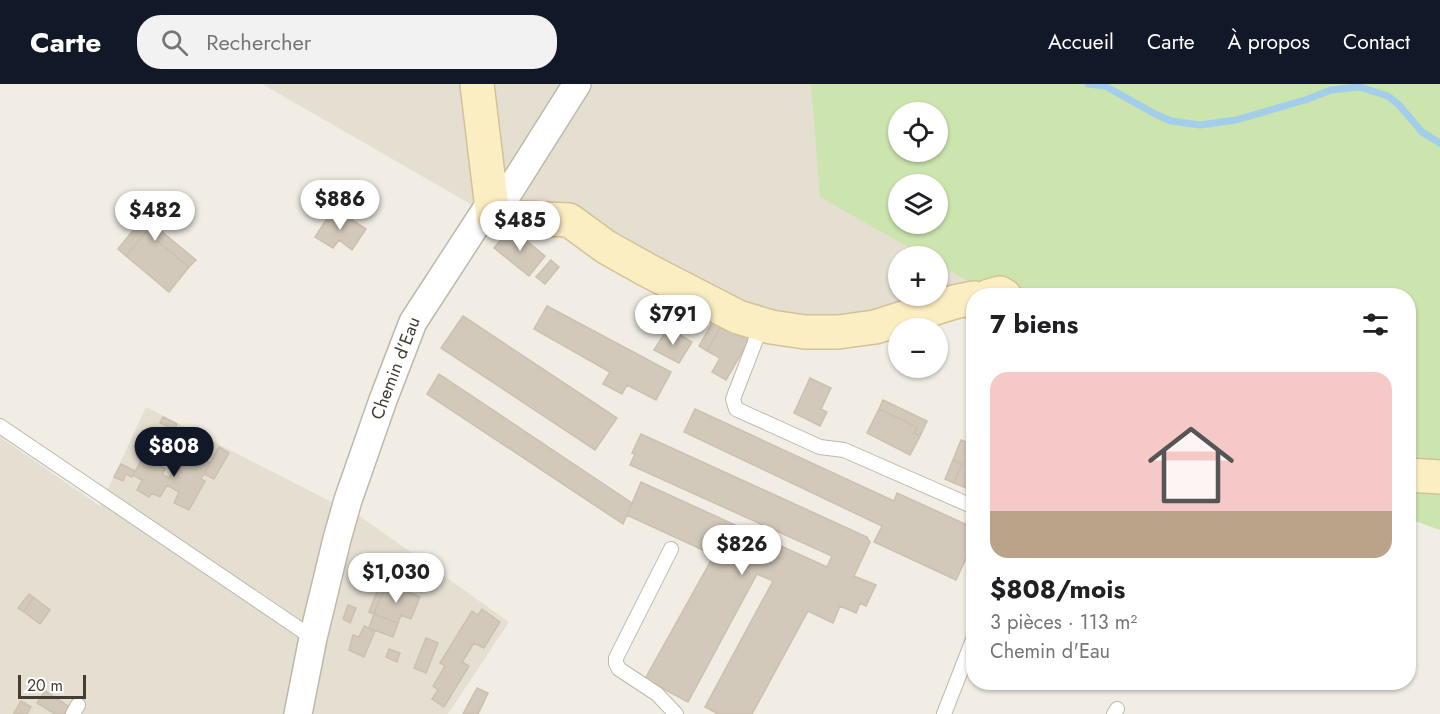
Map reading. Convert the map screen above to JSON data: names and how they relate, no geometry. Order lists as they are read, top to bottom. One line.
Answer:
{"streets":{"street":["Chemin d'Eau"]},"scale_bar":"20 m","page":{"header":"Carte","search":"Rechercher","nav":["Accueil","Carte","À propos","Contact"],"map_buttons":["+","−"],"price":["$886","$482","$485","$791","$808","$826","$1,030"],"heading":"7 biens","list":[{"name":"$808/mois","note":"3 pièces · 113 m² · Chemin d'Eau"}],"scale":"20 m"}}
